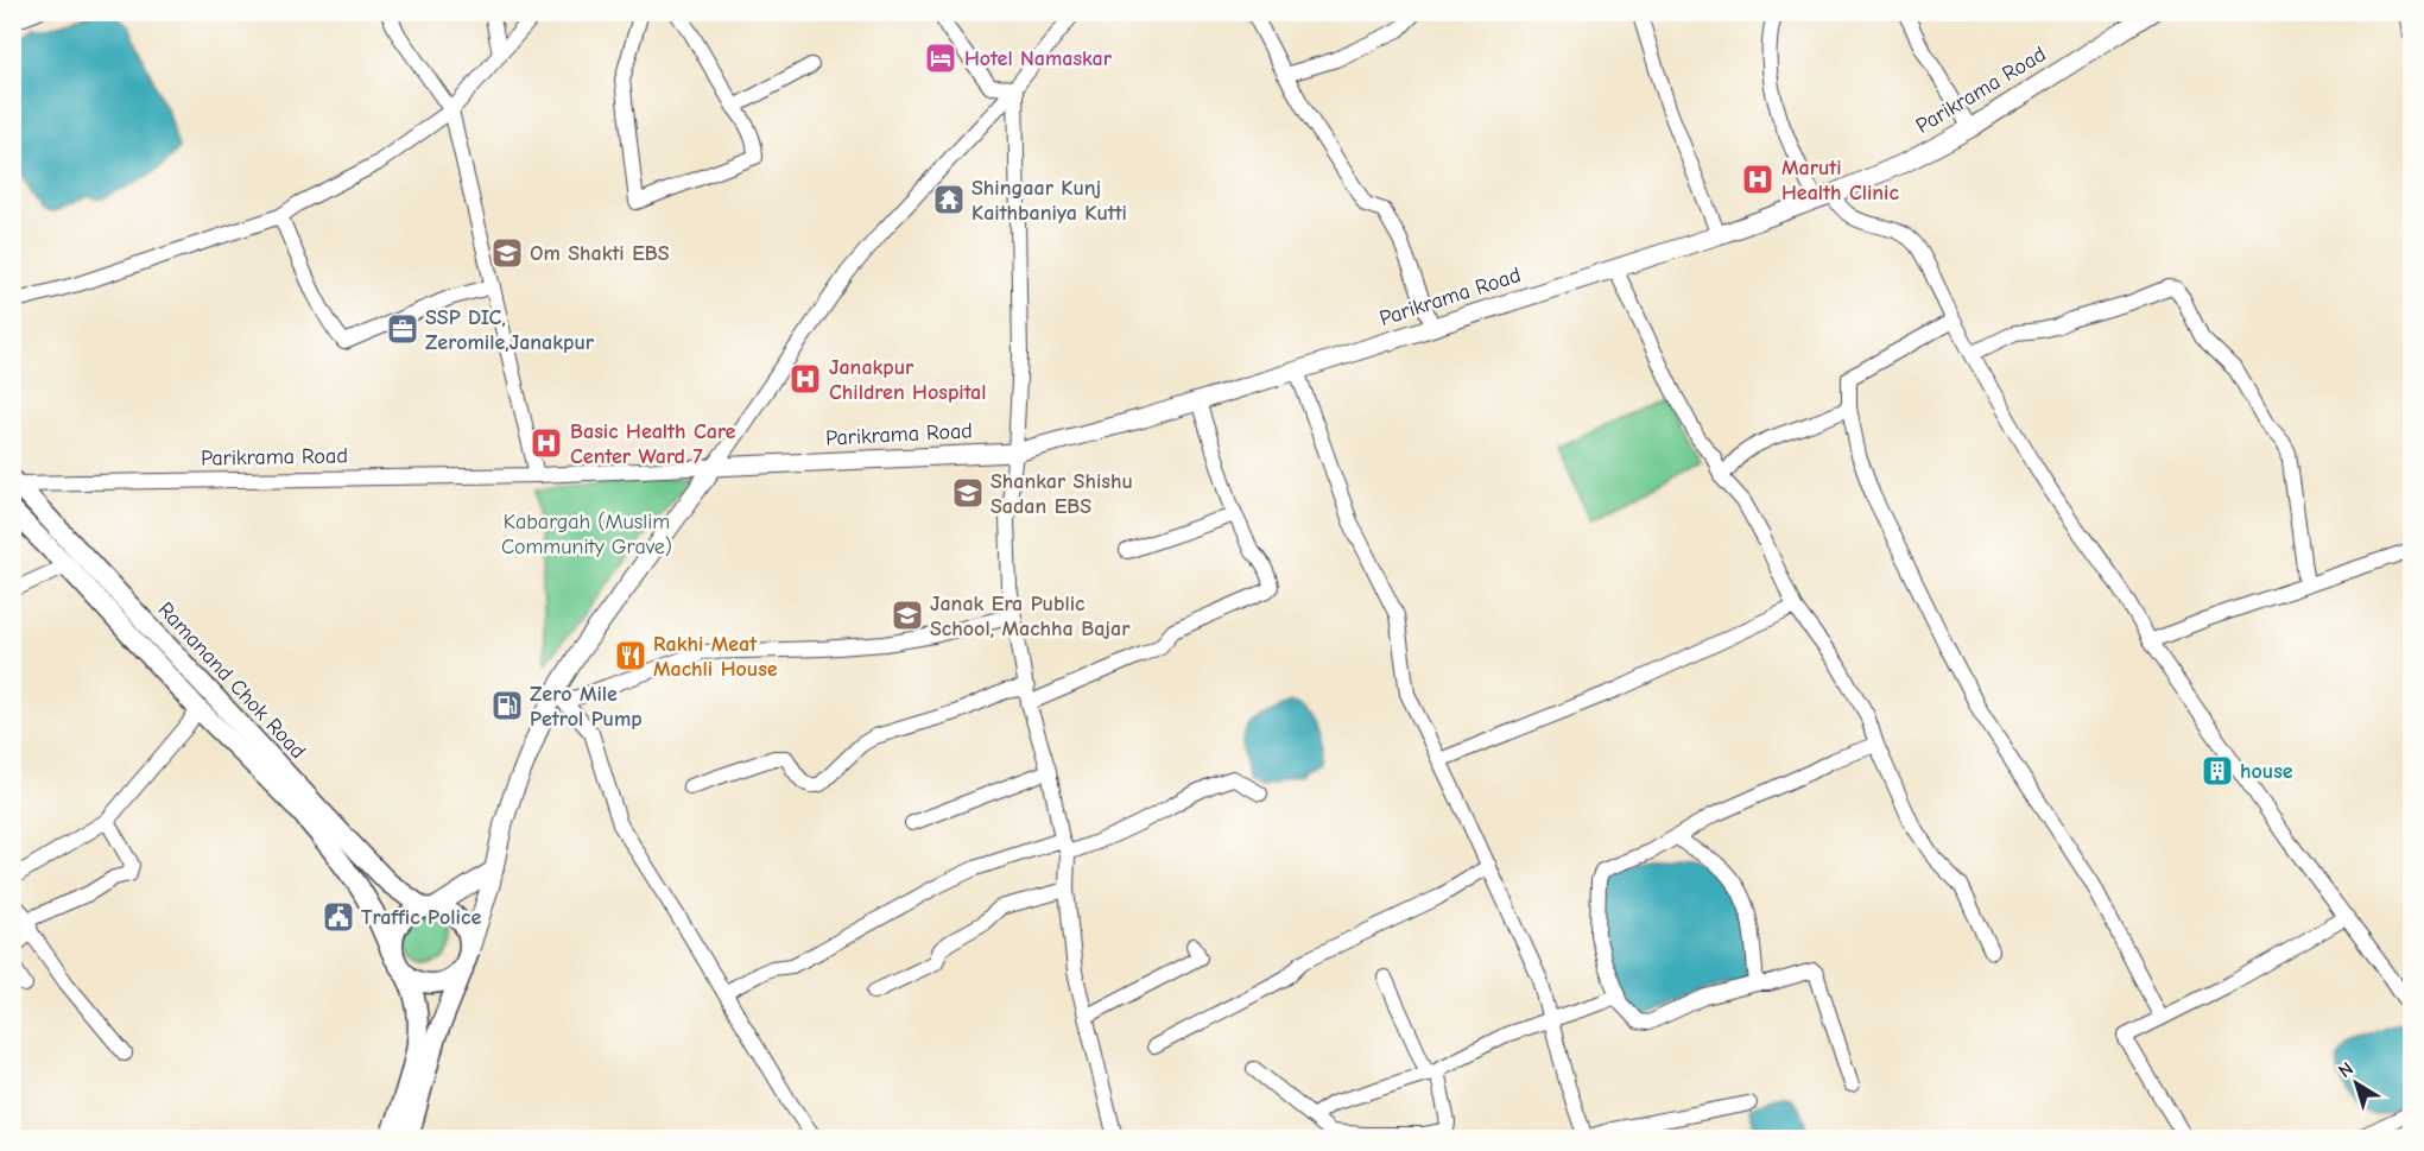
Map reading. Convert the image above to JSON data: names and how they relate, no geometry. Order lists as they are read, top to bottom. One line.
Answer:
{"streets":{"highway":["Ramanand Chok Road"],"main road":["Parikrama Road"]},"crossings":[["Parikrama Road","Ramanand Chok Road"]],"parks":["Kabargah (Muslim Community Grave)"],"places":{"hotel":["Hotel Namaskar"],"hospital":["Maruti Health Clinic","Janakpur Children Hospital","Basic Health Care Center Ward 7"],"temple":["Shingaar Kunj Kaithbaniya Kutti"],"school or university":["Om Shakti EBS","Shankar Shishu Sadan EBS","Janak Era Public School, Machha Bajar"],"office":["SSP DIC, Zeromile,Janakpur"],"restaurant":["Rakhi Meat Machli House"],"fuel station":["Zero Mile Petrol Pump"],"building":["house"],"public building":["Traffic Police"]},"north":"top left"}
